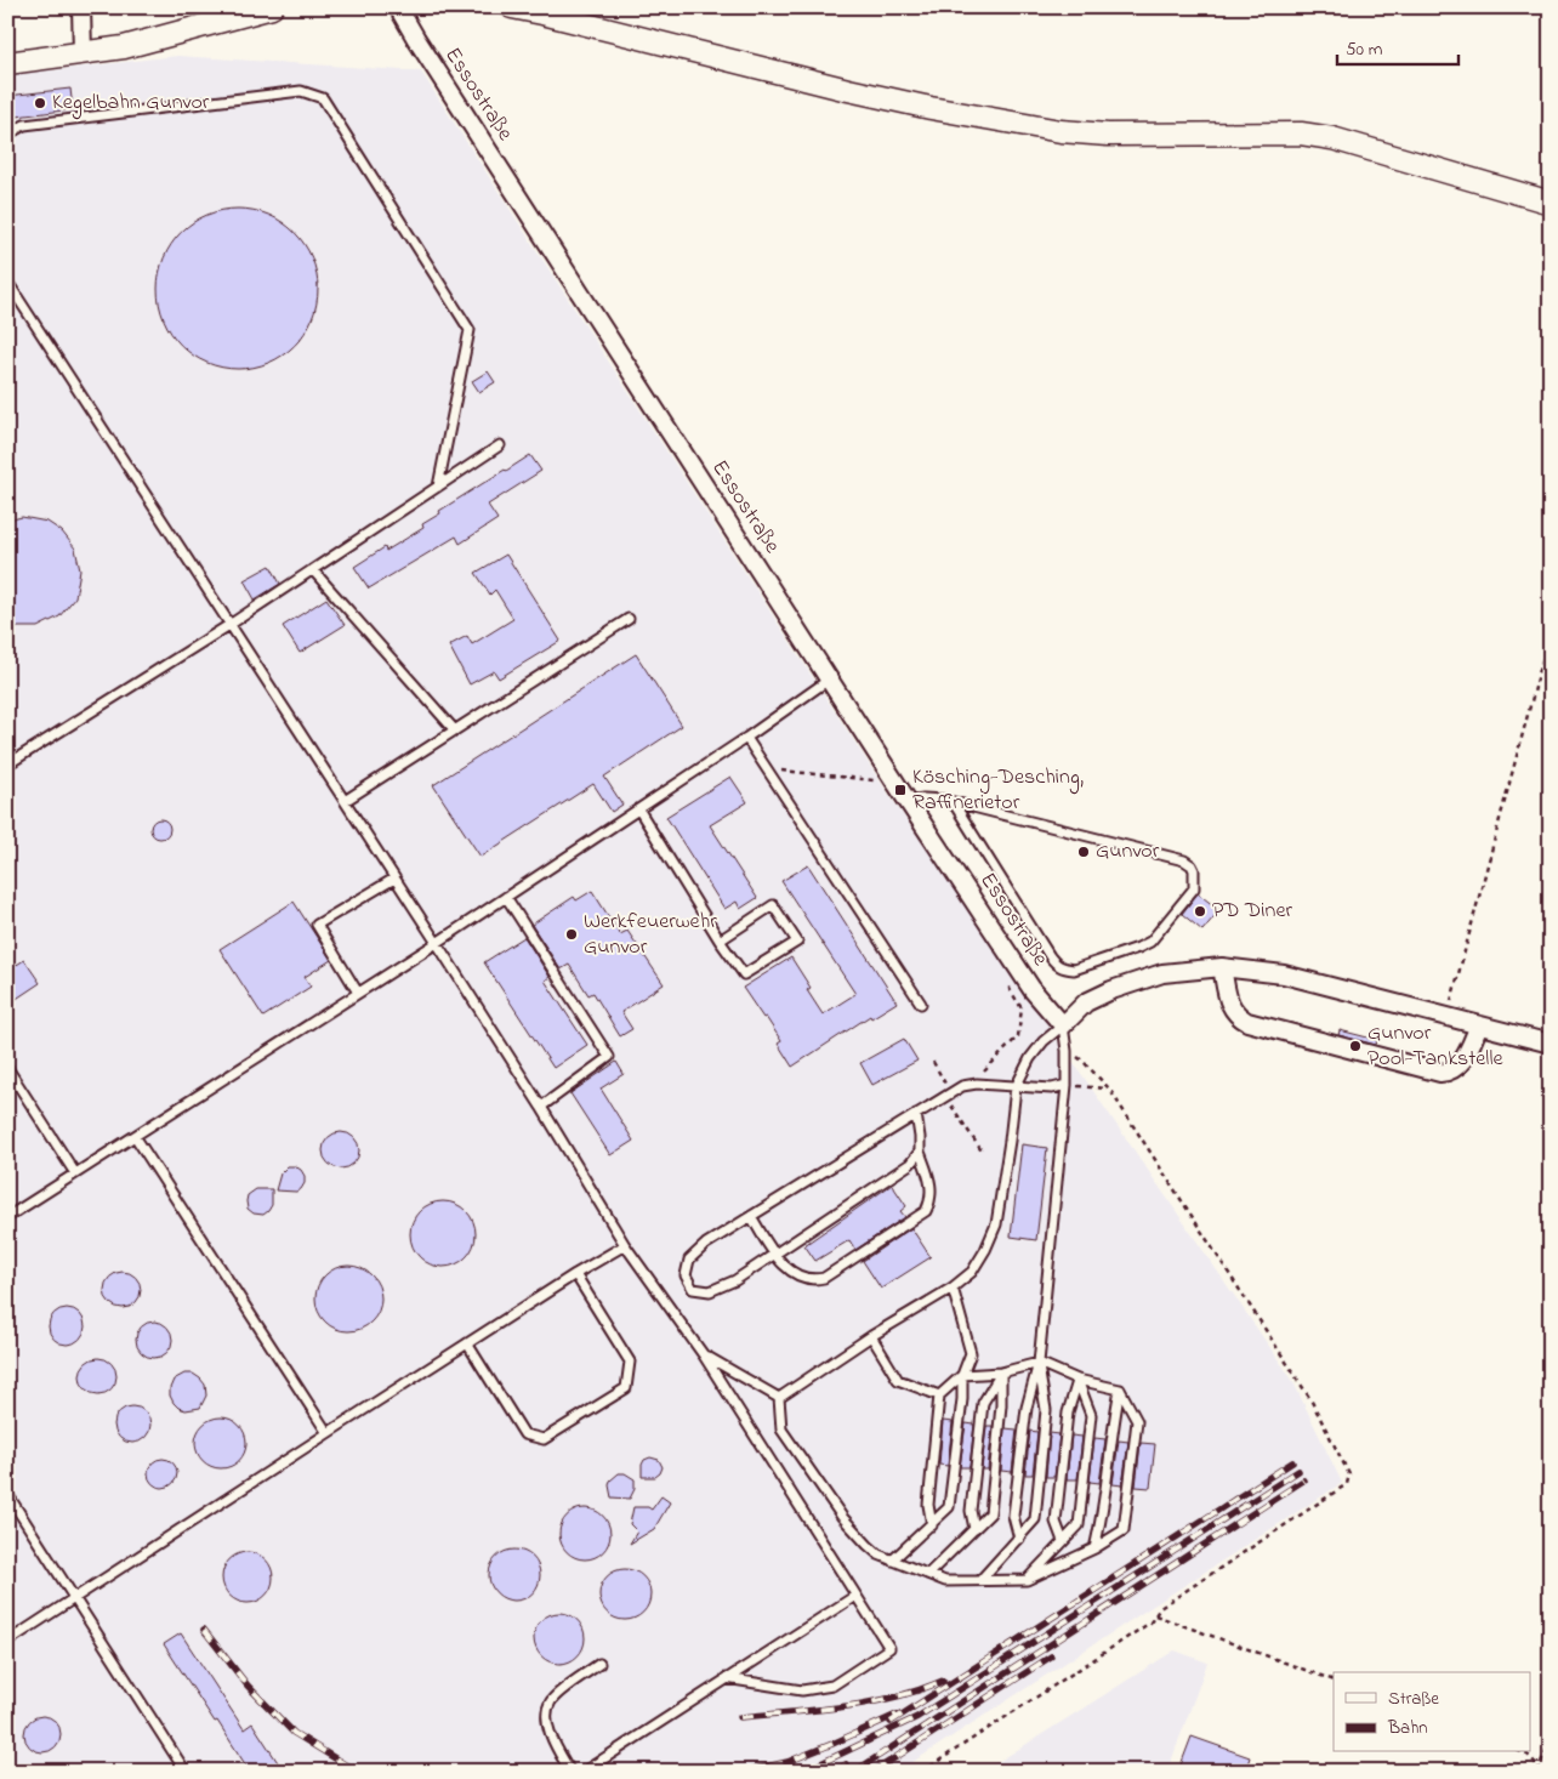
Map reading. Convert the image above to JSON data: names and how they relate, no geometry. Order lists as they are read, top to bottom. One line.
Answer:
{"streets":{"street":["Essostraße"]},"places":{"other":["Kegelbahn Gunvor","Gunvor","PD Diner","Werkfeuerwehr Gunvor","Gunvor Pool-Tankstelle"],"transit":["Kösching-Desching, Raffinerietor"]},"legend":["Straße","Bahn"],"scale_bar":"50 m"}
